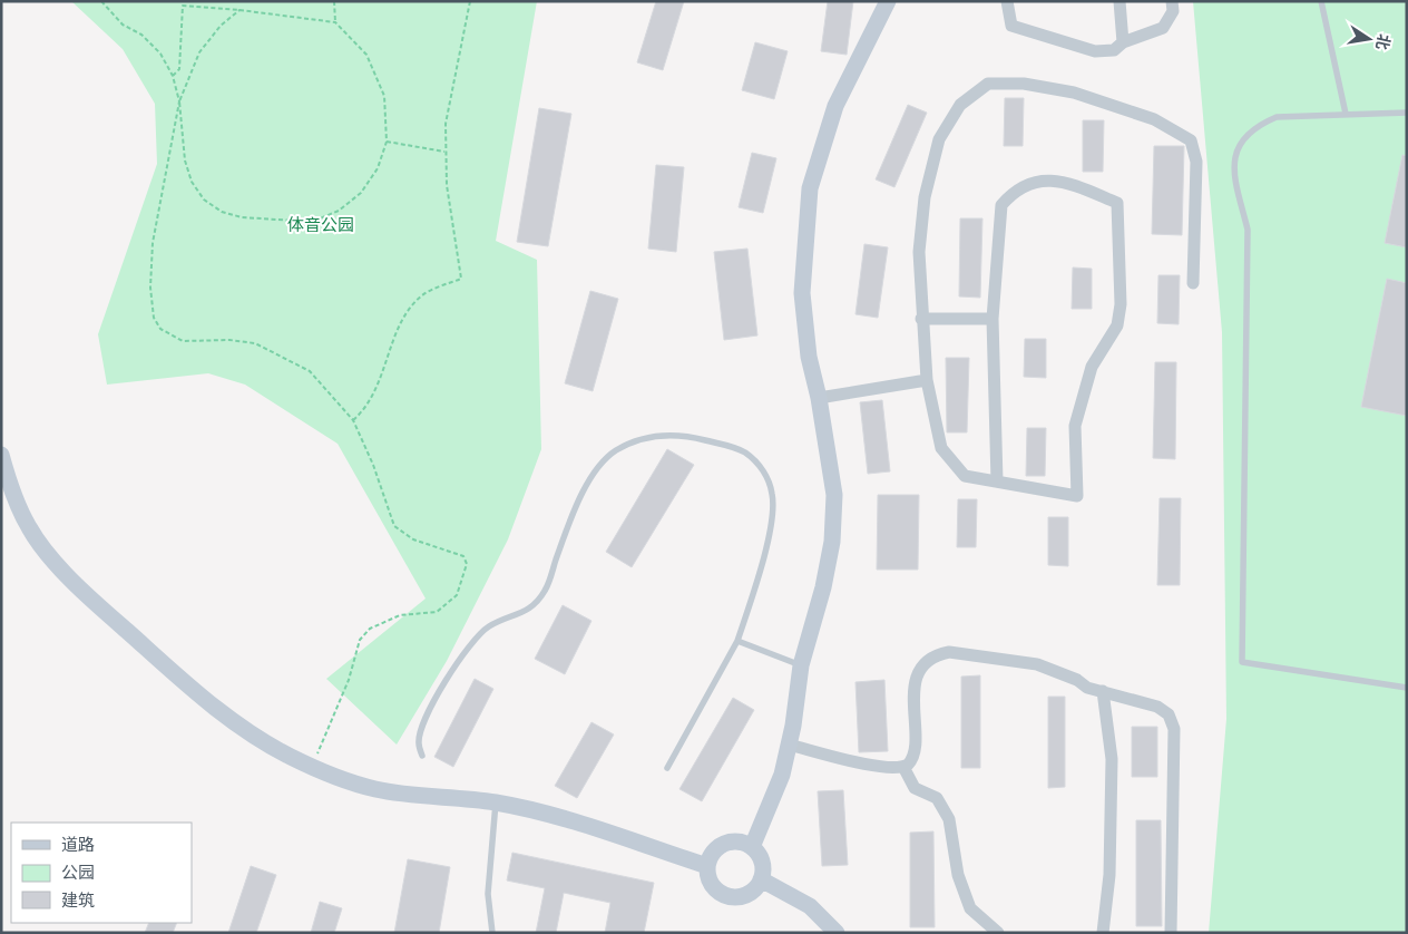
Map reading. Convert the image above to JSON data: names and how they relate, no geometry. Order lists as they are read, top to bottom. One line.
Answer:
{"parks":["体音公园"],"legend":["道路","公园","建筑"],"north":"right"}
